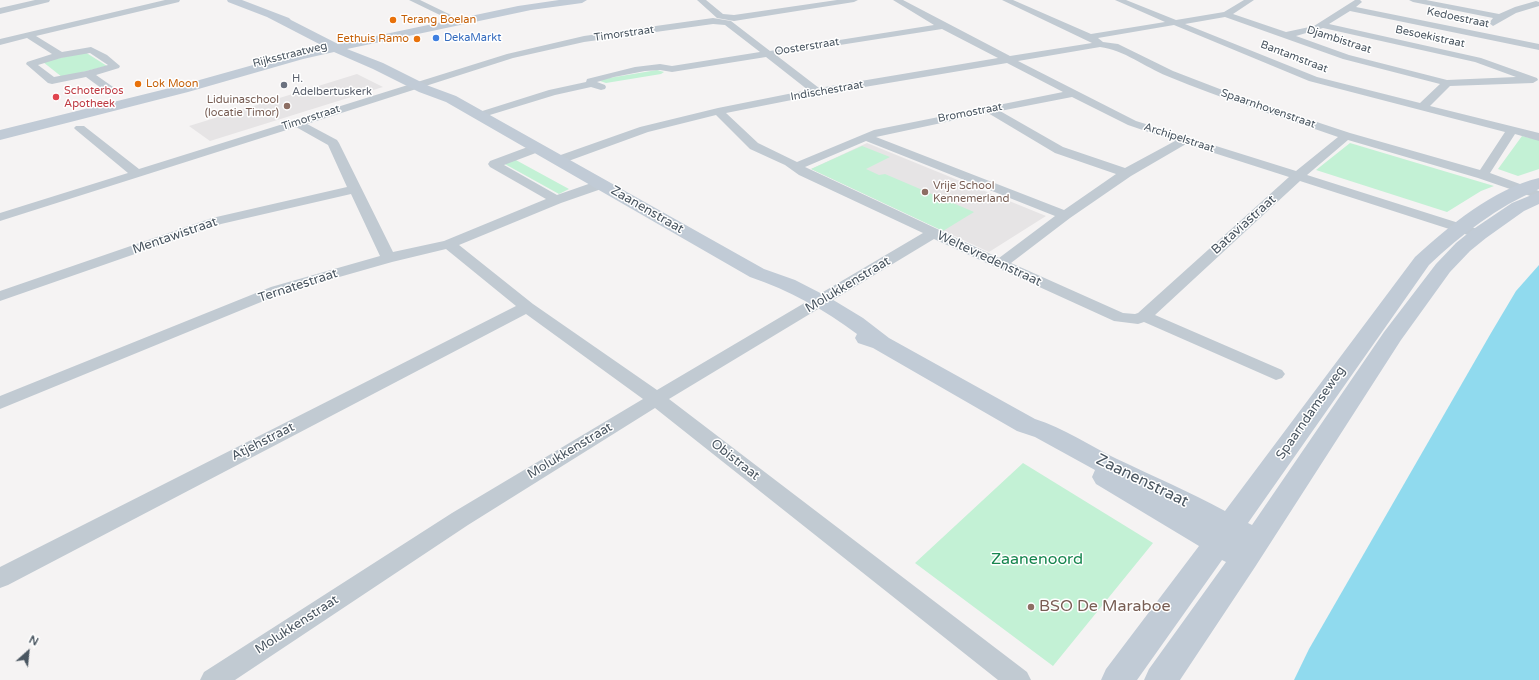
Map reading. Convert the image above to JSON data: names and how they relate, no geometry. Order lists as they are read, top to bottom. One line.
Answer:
{"streets":{"main road":["Rijksstraatweg","Zaanenstraat","Spaarndamseweg"],"street":["Kedoestraat","Timorstraat","Besoekistraat","Djambistraat","Oosterstraat","Bantamstraat","Indischestraat","Spaarnhovenstraat","Bromostraat","Archipelstraat","Bataviastraat","Mentawistraat","Weltevredenstraat","Molukkenstraat","Ternatestraat","Atjehstraat","Obistraat"]},"crossings":[["Timorstraat","Zaanenstraat"],["Besoekistraat","Djambistraat"],["Oosterstraat","Archipelstraat"],["Oosterstraat","Zaanenstraat"],["Rijksstraatweg","Zaanenstraat"],["Indischestraat","Spaarnhovenstraat"],["Indischestraat","Archipelstraat"],["Indischestraat","Zaanenstraat"],["Indischestraat","Weltevredenstraat"],["Spaarnhovenstraat","Bataviastraat"],["Spaarnhovenstraat","Spaarndamseweg"],["Bromostraat","Archipelstraat"],["Bromostraat","Weltevredenstraat"],["Archipelstraat","Bataviastraat"],["Archipelstraat","Spaarndamseweg"],["Zaanenstraat","Molukkenstraat"],["Zaanenstraat","Ternatestraat"],["Zaanenstraat","Spaarndamseweg"],["Bataviastraat","Weltevredenstraat"],["Weltevredenstraat","Molukkenstraat"],["Molukkenstraat","Obistraat"],["Ternatestraat","Obistraat"],["Atjehstraat","Obistraat"]],"parks":["Zaanenoord"],"places":["Terang Boelan","DekaMarkt","Eethuis Ramo","Lok Moon","H. Adelbertuskerk","Schoterbos Apotheek","Liduinaschool (locatie Timor)","Vrije School Kennemerland","BSO De Maraboe"],"north":"top right"}
